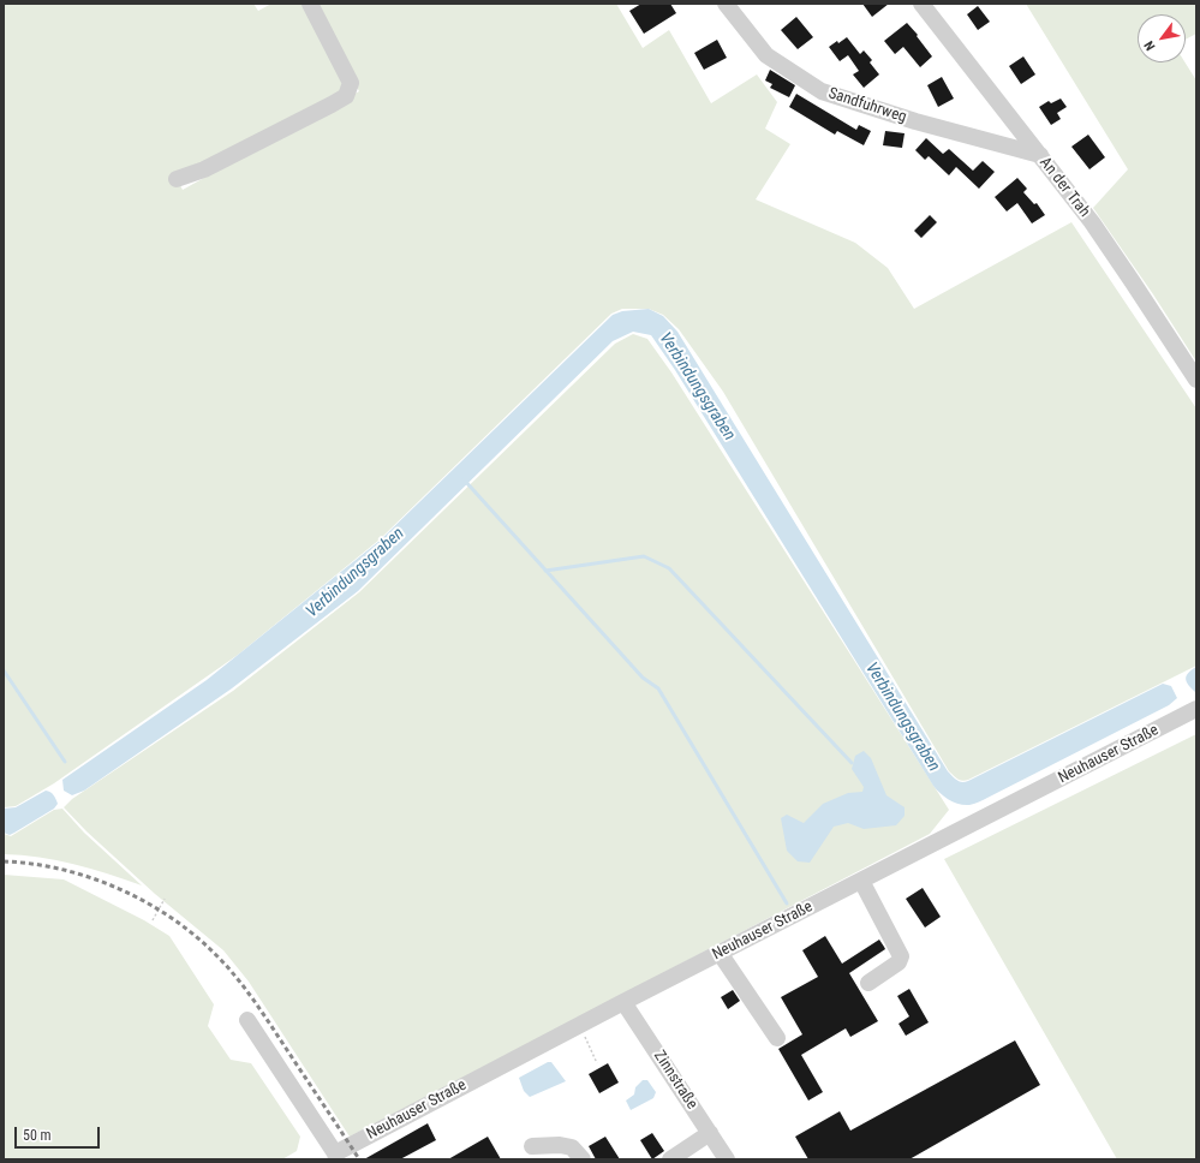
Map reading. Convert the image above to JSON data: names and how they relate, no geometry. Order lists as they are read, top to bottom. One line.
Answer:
{"streets":{"street":["Sandfuhrweg","An der Trah","Neuhauser Straße","Zinnstraße"]},"crossings":[["Sandfuhrweg","An der Trah"],["Neuhauser Straße","Zinnstraße"]],"water":["Verbindungsgraben"],"scale_bar":"50 m","north":"bottom left"}
